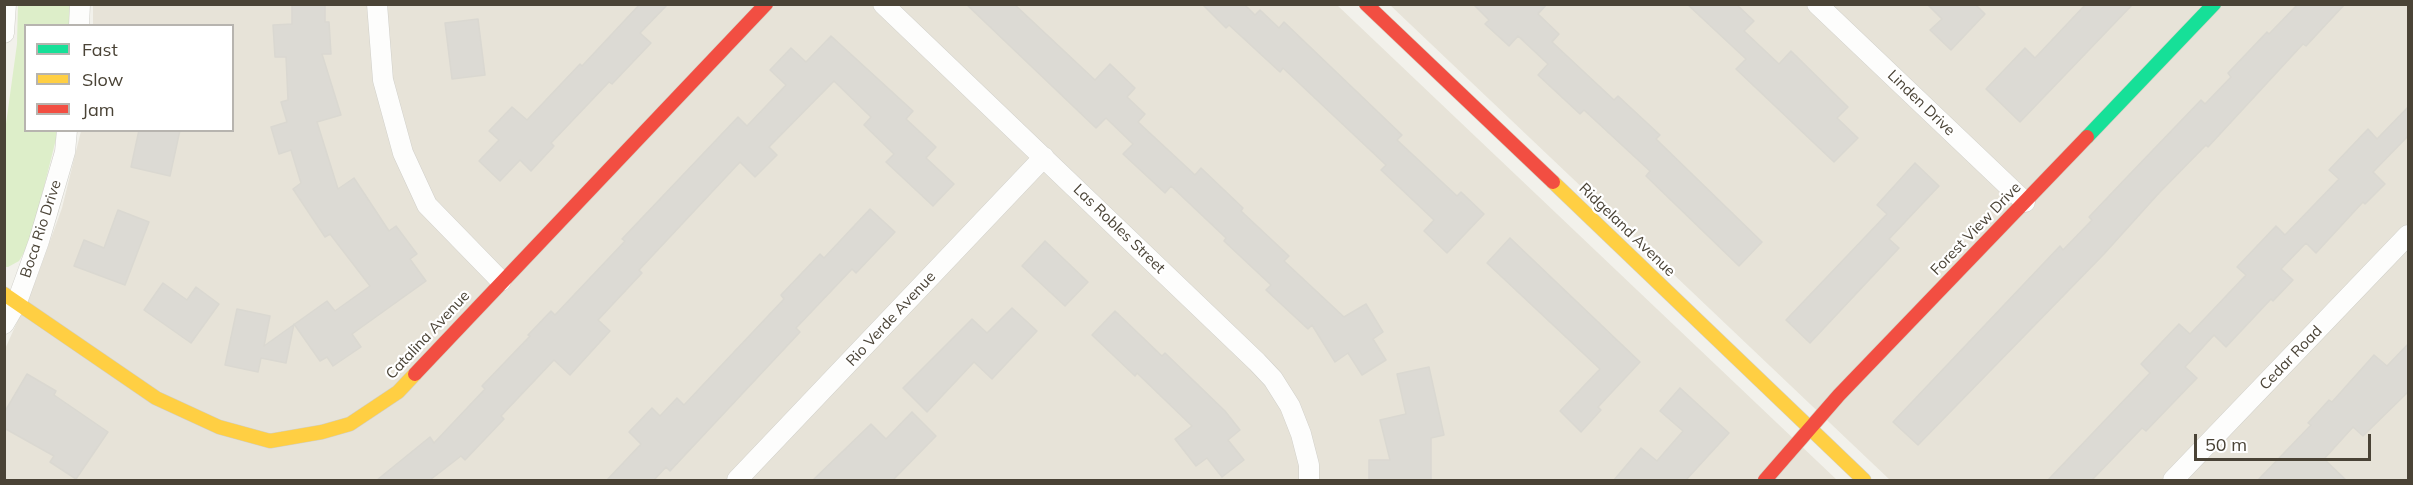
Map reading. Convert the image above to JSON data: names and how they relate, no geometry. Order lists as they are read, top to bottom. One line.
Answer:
{"streets":{"street":["Linden Drive","Boca Rio Drive","Las Robles Street","Forest View Drive","Ridgeland Avenue","Rio Verde Avenue","Catalina Avenue","Cedar Road"]},"crossings":[["Linden Drive","Forest View Drive"],["Boca Rio Drive","Catalina Avenue"],["Las Robles Street","Rio Verde Avenue"],["Forest View Drive","Ridgeland Avenue"]],"legend":["Fast","Slow","Jam"],"scale_bar":"50 m"}
